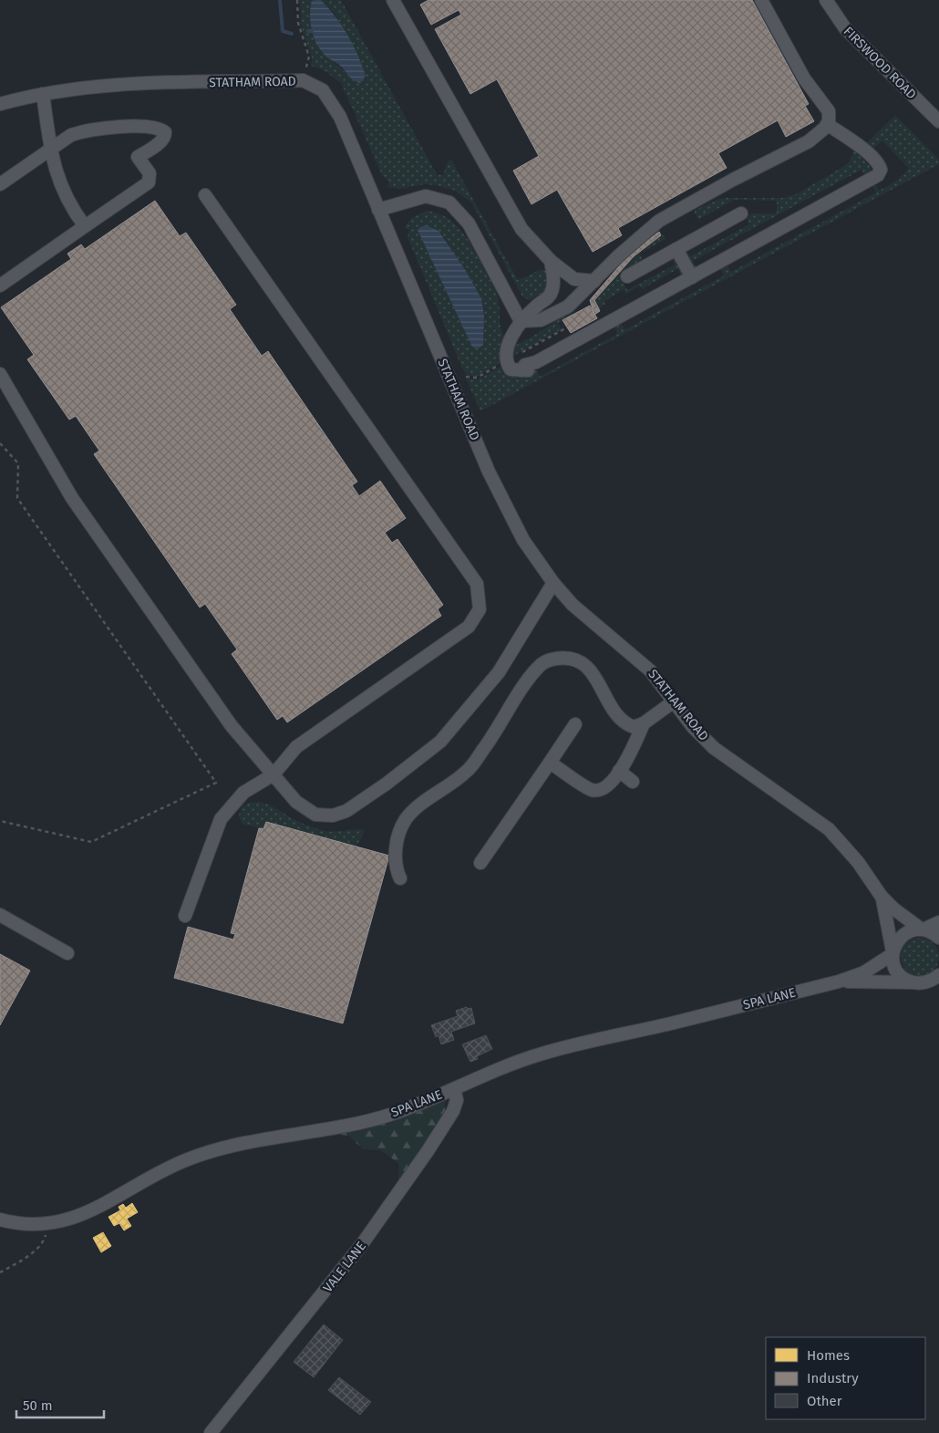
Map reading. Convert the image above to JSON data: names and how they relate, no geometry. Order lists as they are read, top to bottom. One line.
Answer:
{"streets":{"street":["FIRSWOOD ROAD","STATHAM ROAD","SPA LANE","VALE LANE"]},"crossings":[["STATHAM ROAD","SPA LANE"],["SPA LANE","VALE LANE"]],"legend":["Homes","Industry","Other"],"scale_bar":"50 m"}
